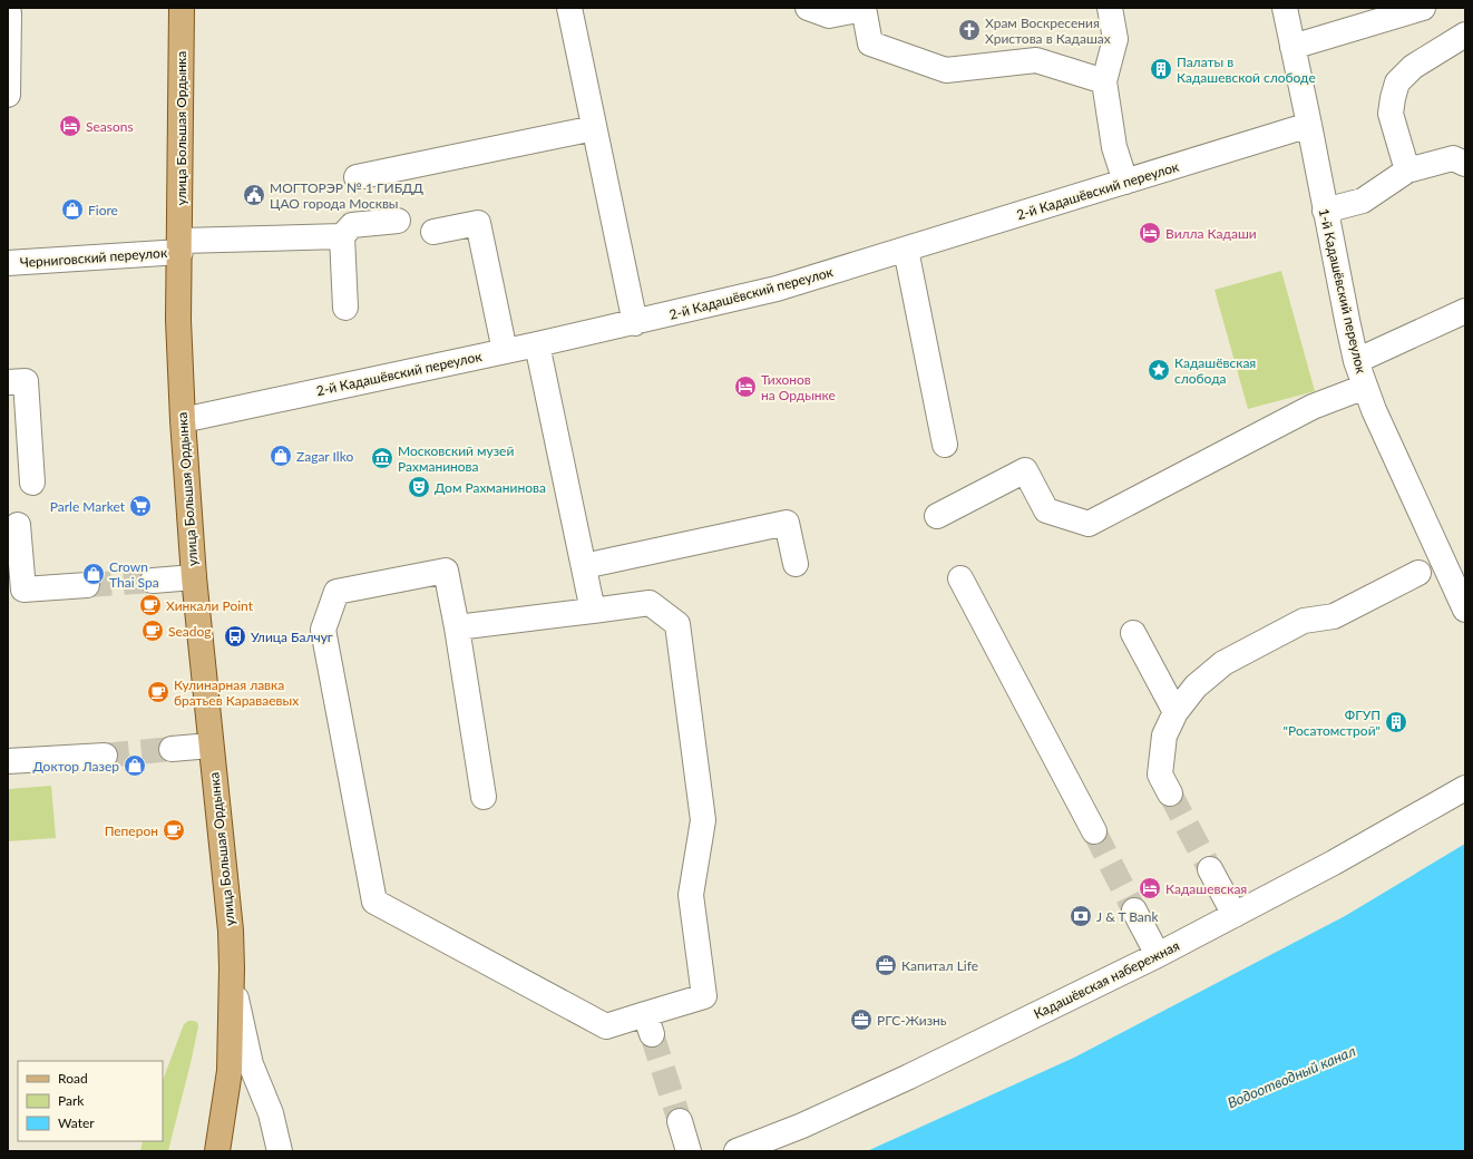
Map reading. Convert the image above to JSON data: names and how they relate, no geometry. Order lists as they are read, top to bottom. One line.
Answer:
{"streets":{"main road":["улица Большая Ордынка"],"street":["2-й Кадашёвский переулок","Черниговский переулок","1-й Кадашёвский переулок","Кадашёвская набережная"]},"crossings":[["улица Большая Ордынка","2-й Кадашёвский переулок"],["улица Большая Ордынка","Черниговский переулок"],["2-й Кадашёвский переулок","1-й Кадашёвский переулок"]],"water":["Водоотводный канал"],"places":{"church":["Храм Воскресения Христова в Кадашах"],"building":["Палаты в Кадашевской слободе","ФГУП \"Росатомстрой\""],"hotel":["Seasons","Вилла Кадаши","Тихонов на Ордынке","Кадашевская"],"public building":["МОГТОРЭР № 1 ГИБДД ЦАО города Москвы"],"shop":["Fiore","Zagar Ilko","Crown Thai Spa","Доктор Лазер"],"place":["Кадашёвская слобода"],"museum":["Московский музей Рахманинова"],"theatre":["Дом Рахманинова"],"supermarket":["Parle Market"],"cafe":["Хинкали Point","Seadog","Кулинарная лавка братьев Караваевых","Пеперон"],"bus stop":["Улица Балчуг"],"bank":["J & T Bank"],"office":["Капитал Life","РГС-Жизнь"]},"legend":["Road","Park","Water"]}
